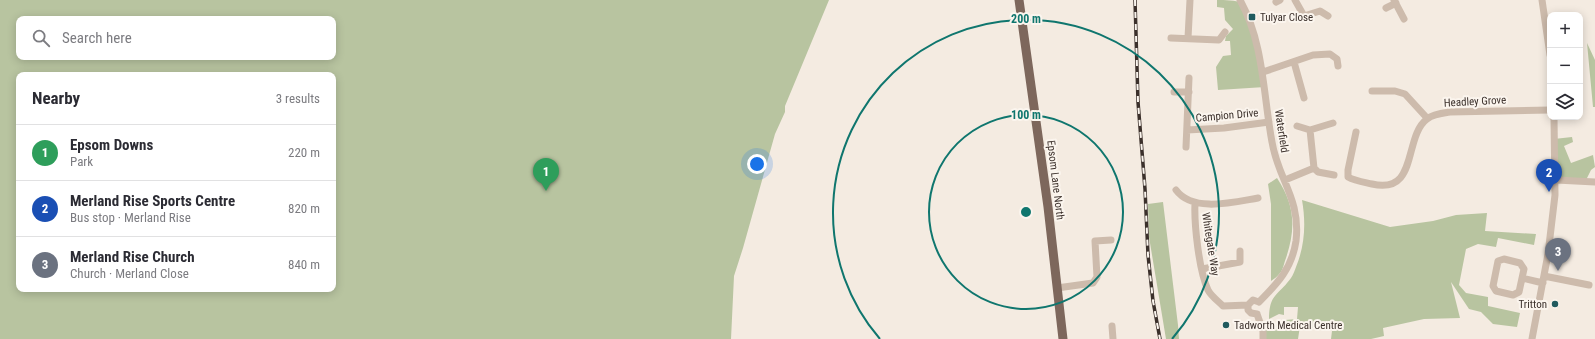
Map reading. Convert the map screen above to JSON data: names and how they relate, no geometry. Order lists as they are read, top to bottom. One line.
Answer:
{"streets":{"main road":["Epsom Lane North"],"street":["Headley Grove","Campion Drive","Waterfield","Whitegate Way"]},"crossings":[["Campion Drive","Waterfield"],["Waterfield","Whitegate Way"]],"places":{"transit":["Tulyar Close"],"other":["Tritton","Tadworth Medical Centre"]},"page":{"map_buttons":["+","−"],"search":"Search here","heading":["Nearby","3 results"],"list":[{"mark":"1","name":"Epsom Downs","note":"Park","value":"220 m"},{"mark":"2","name":"Merland Rise Sports Centre","note":"Bus stop · Merland Rise","value":"820 m"},{"mark":"3","name":"Merland Rise Church","note":"Church · Merland Close","value":"840 m"}],"pins":["1","2","3"]},"rings":["200 m","100 m"]}
